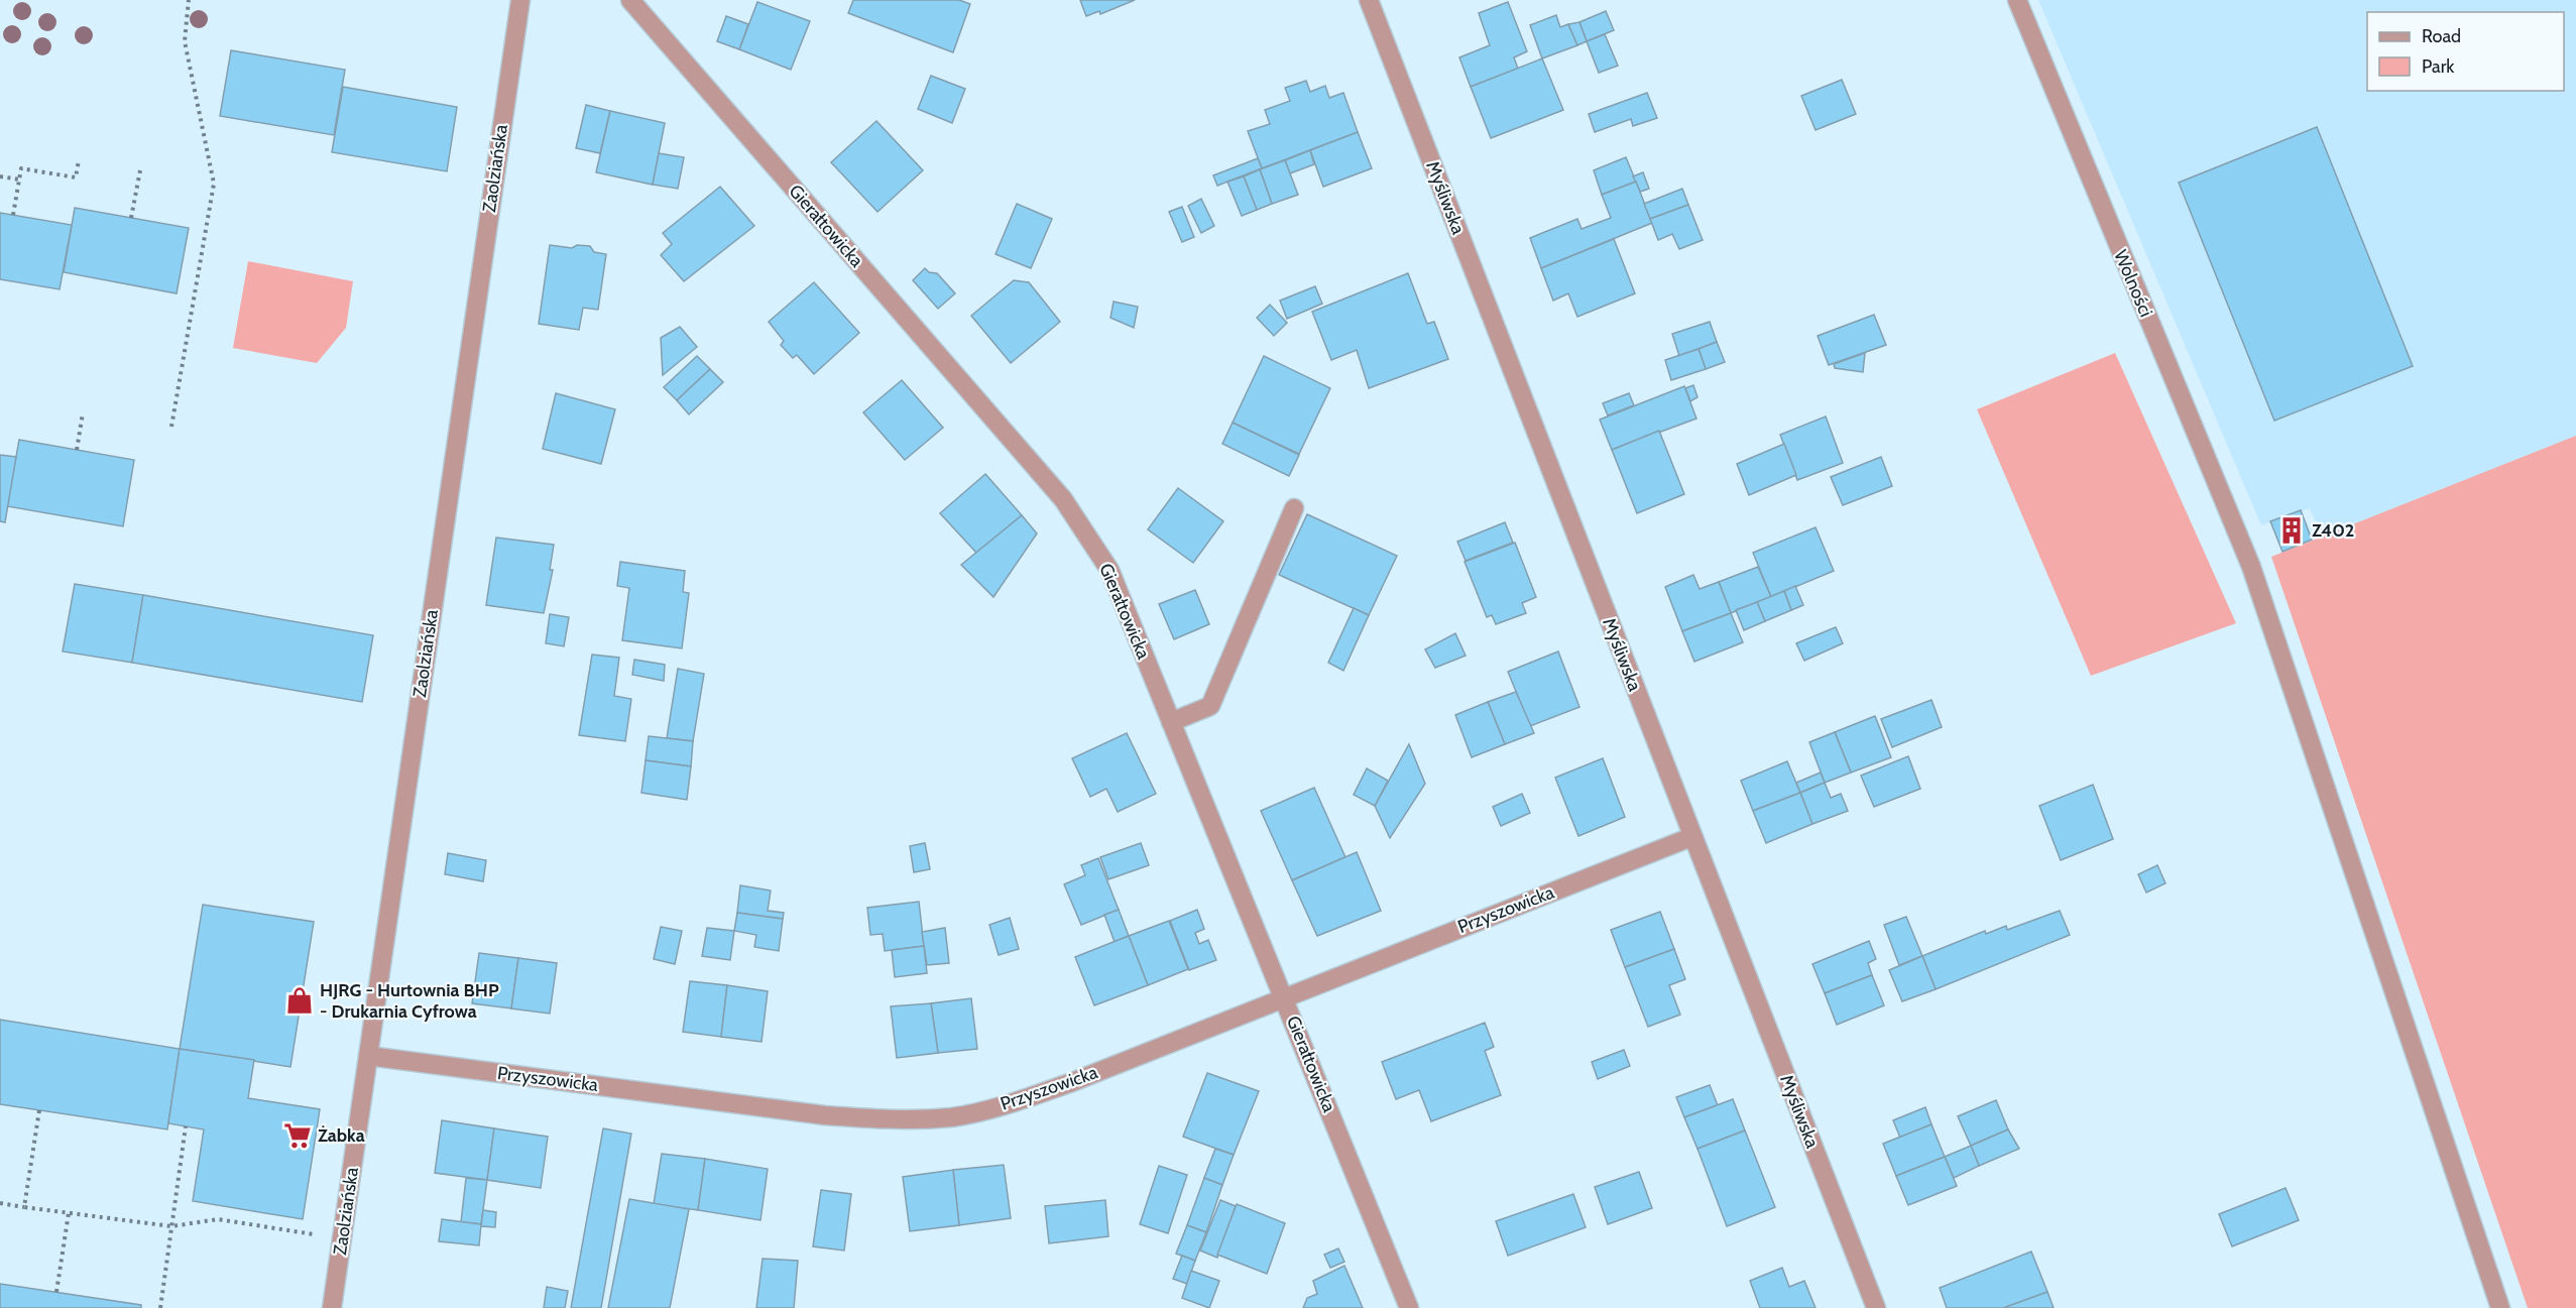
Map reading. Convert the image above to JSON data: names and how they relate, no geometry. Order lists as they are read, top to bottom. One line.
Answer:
{"streets":{"street":["Zaolziańska","Myśliwska","Gierałtowicka","Wolności","Przyszowicka"]},"crossings":[["Zaolziańska","Przyszowicka"],["Myśliwska","Przyszowicka"],["Gierałtowicka","Przyszowicka"]],"places":{"building":["Z402"],"shop":["HJRG - Hurtownia BHP - Drukarnia Cyfrowa"],"supermarket":["Żabka"]},"legend":["Road","Park"]}
